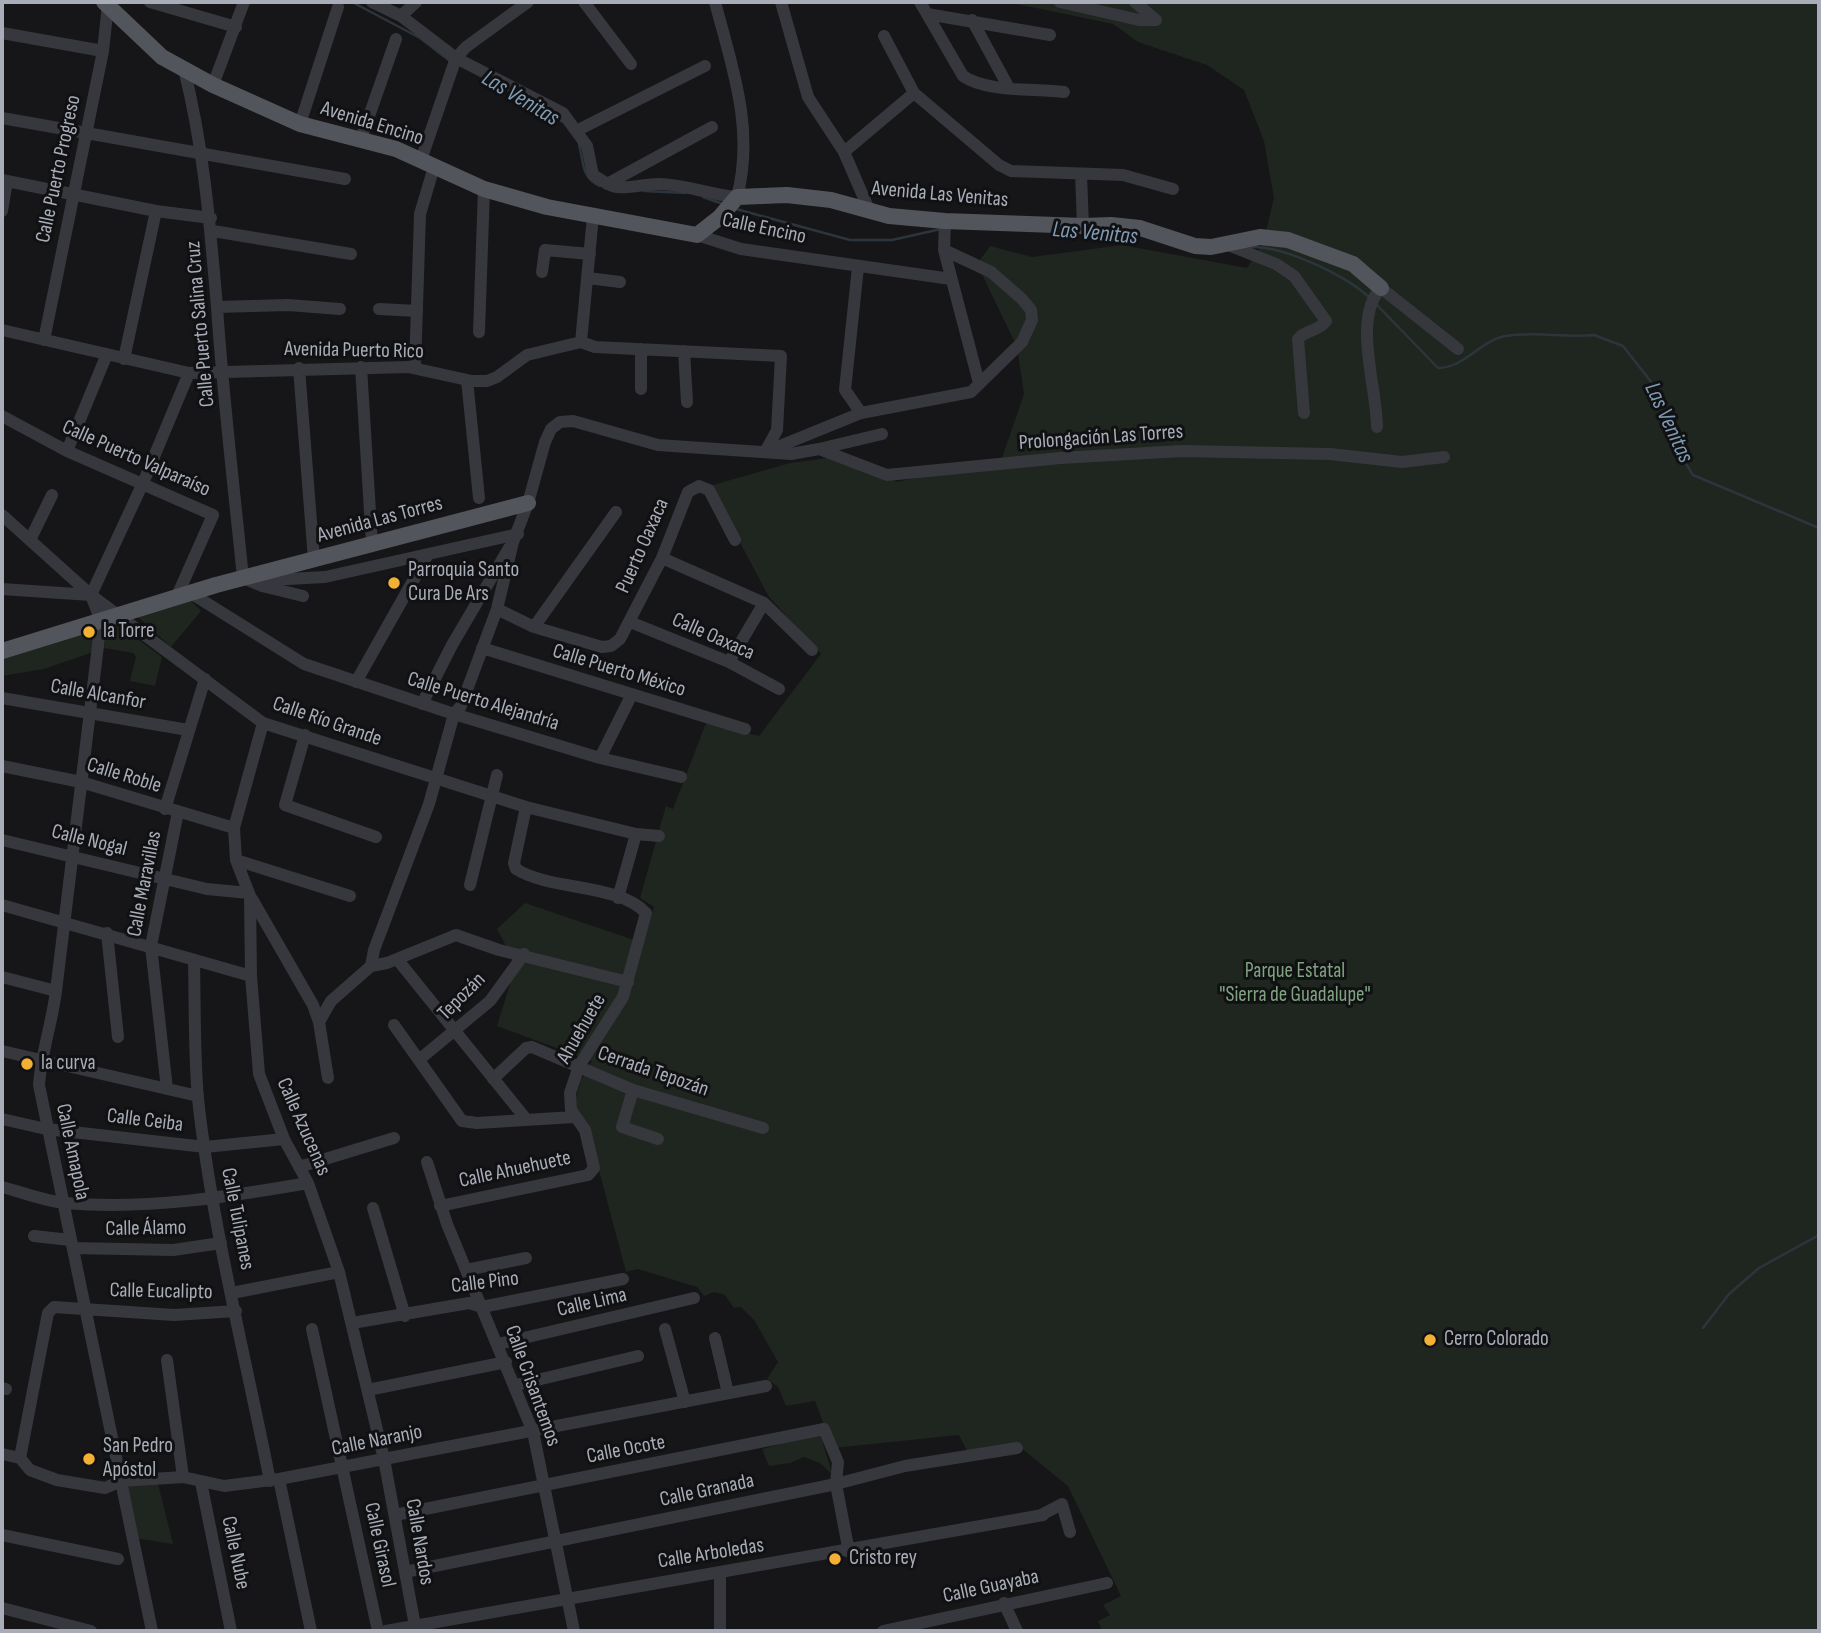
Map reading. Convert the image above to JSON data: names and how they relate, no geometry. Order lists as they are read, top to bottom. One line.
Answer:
{"streets":{"main road":["Avenida Encino","Avenida Las Venitas","Calle Encino","Avenida Las Torres"],"street":["Calle Puerto Progreso","Calle Puerto Salina Cruz","Avenida Puerto Rico","Prolongación Las Torres","Calle Puerto Valparaíso","Puerto Oaxaca","Calle Oaxaca","Calle Puerto México","Calle Alcanfor","Calle Puerto Alejandría","Calle Río Grande","Calle Roble","Calle Nogal","Calle Maravillas","Tepozán","Ahuehuete","Cerrada Tepozán","Calle Ceiba","Calle Azucenas","Calle Amapola","Calle Ahuehuete","Calle Tulipanes","Calle Álamo","Calle Pino","Calle Eucalipto","Calle Lima","Calle Crisantemos","Calle Naranjo","Calle Ocote","Calle Granada","Calle Nardos","Calle Girasol","Calle Nube","Calle Arboledas","Calle Guayaba"]},"crossings":[["Avenida Encino","Calle Puerto Progreso"],["Avenida Encino","Calle Encino"],["Avenida Encino","Calle Puerto Salina Cruz"],["Calle Puerto Progreso","Avenida Puerto Rico"],["Avenida Las Venitas","Calle Encino"],["Calle Puerto Salina Cruz","Avenida Puerto Rico"],["Calle Puerto Salina Cruz","Avenida Las Torres"],["Avenida Puerto Rico","Prolongación Las Torres"],["Prolongación Las Torres","Avenida Las Torres"],["Calle Puerto Valparaíso","Avenida Las Torres"],["Calle Puerto Valparaíso","Calle Puerto Alejandría"],["Avenida Las Torres","Calle Puerto Alejandría"],["Avenida Las Torres","Calle Río Grande"],["Avenida Las Torres","Calle Amapola"],["Puerto Oaxaca","Calle Oaxaca"],["Calle Alcanfor","Calle Maravillas"],["Calle Alcanfor","Calle Amapola"],["Calle Río Grande","Calle Maravillas"],["Calle Río Grande","Calle Azucenas"],["Calle Río Grande","Calle Amapola"],["Calle Roble","Calle Maravillas"],["Calle Roble","Calle Azucenas"],["Calle Roble","Calle Amapola"],["Calle Nogal","Calle Maravillas"],["Calle Nogal","Calle Azucenas"],["Calle Nogal","Calle Amapola"],["Ahuehuete","Cerrada Tepozán"],["Ahuehuete","Calle Ahuehuete"],["Calle Ceiba","Calle Azucenas"],["Calle Ceiba","Calle Amapola"],["Calle Ceiba","Calle Tulipanes"],["Calle Azucenas","Calle Pino"],["Calle Azucenas","Calle Naranjo"],["Calle Azucenas","Calle Nardos"],["Calle Amapola","Calle Álamo"],["Calle Amapola","Calle Eucalipto"],["Calle Amapola","Calle Naranjo"],["Calle Ahuehuete","Calle Crisantemos"],["Calle Tulipanes","Calle Álamo"],["Calle Tulipanes","Calle Eucalipto"],["Calle Tulipanes","Calle Naranjo"],["Calle Pino","Calle Crisantemos"],["Calle Eucalipto","Calle Naranjo"],["Calle Lima","Calle Crisantemos"],["Calle Crisantemos","Calle Naranjo"],["Calle Crisantemos","Calle Ocote"],["Calle Crisantemos","Calle Granada"],["Calle Crisantemos","Calle Arboledas"],["Calle Naranjo","Calle Nardos"],["Calle Naranjo","Calle Girasol"],["Calle Naranjo","Calle Nube"],["Calle Ocote","Calle Granada"],["Calle Ocote","Calle Nardos"],["Calle Granada","Calle Nardos"],["Calle Nardos","Calle Arboledas"]],"water":["Las Venitas"],"parks":["Parque Estatal \"Sierra de Guadalupe\""],"places":["Parroquia Santo Cura De Ars","la Torre","la curva","Cerro Colorado","San Pedro Apóstol","Cristo rey"]}
